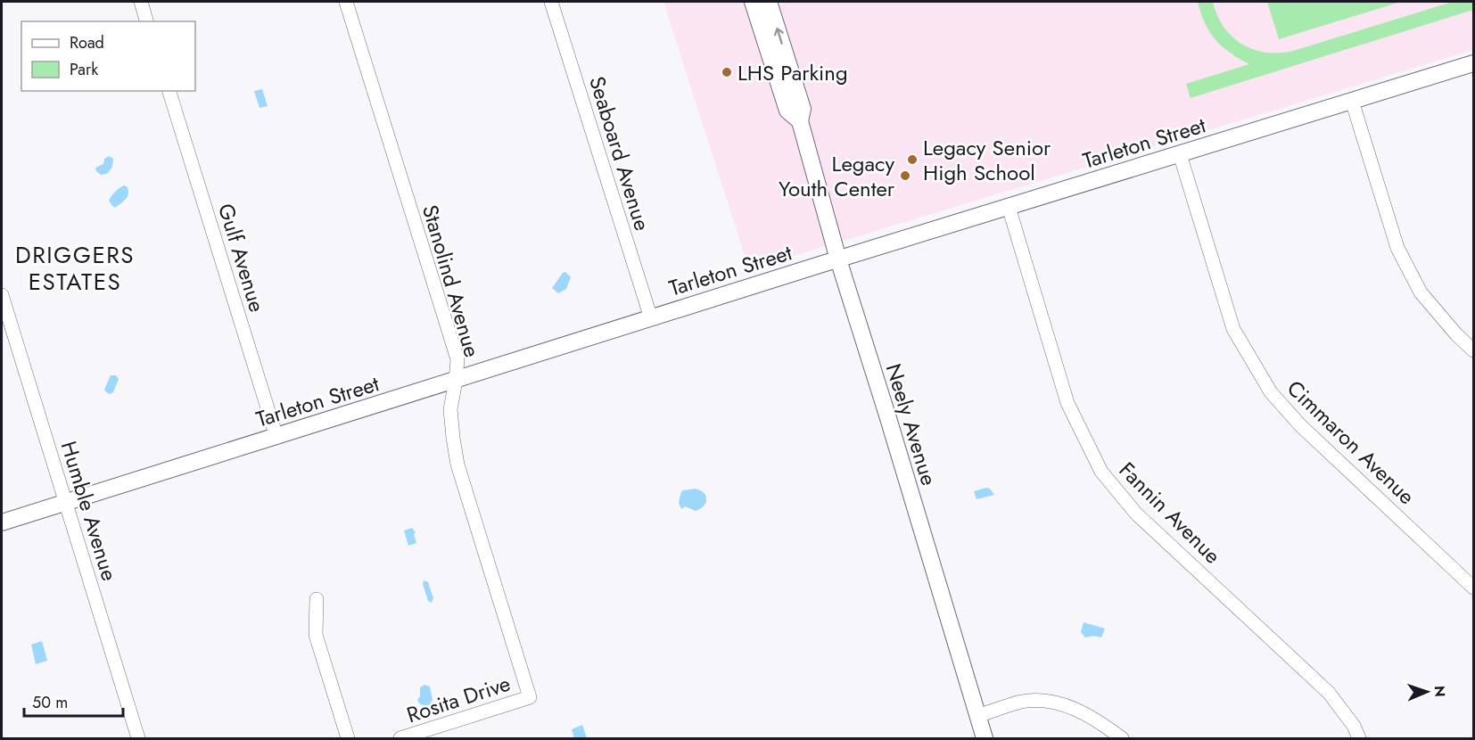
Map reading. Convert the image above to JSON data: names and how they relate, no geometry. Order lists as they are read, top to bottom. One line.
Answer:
{"streets":{"street":["Tarleton Street","Seaboard Avenue","Gulf Avenue","Stanolind Avenue","Neely Avenue","Cimmaron Avenue","Humble Avenue","Fannin Avenue","Rosita Drive"]},"crossings":[["Tarleton Street","Seaboard Avenue"],["Tarleton Street","Gulf Avenue"],["Tarleton Street","Stanolind Avenue"],["Tarleton Street","Neely Avenue"],["Tarleton Street","Cimmaron Avenue"],["Tarleton Street","Humble Avenue"],["Tarleton Street","Fannin Avenue"],["Stanolind Avenue","Rosita Drive"]],"districts":["DRIGGERS ESTATES"],"places":["LHS Parking","Legacy Senior High School","Legacy Youth Center"],"legend":["Road","Park"],"scale_bar":"50 m","north":"right"}
